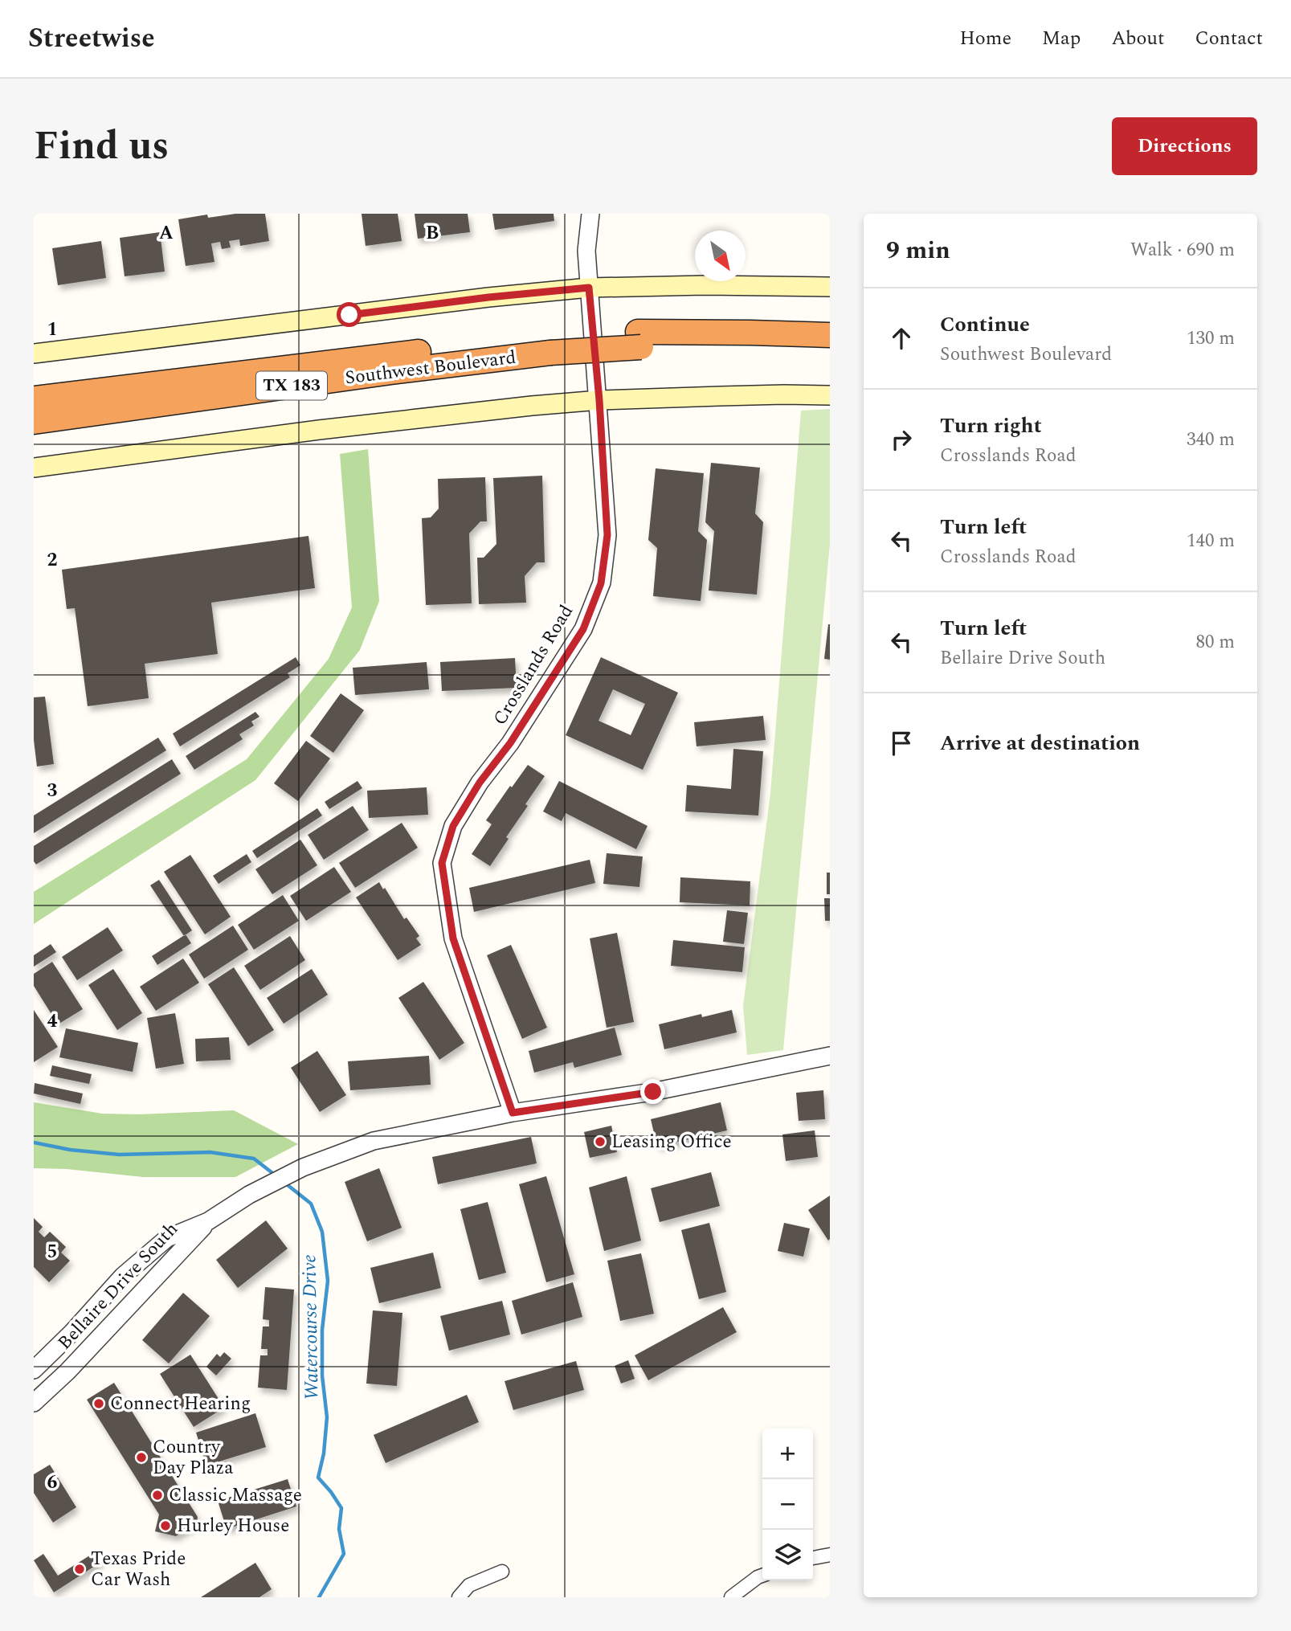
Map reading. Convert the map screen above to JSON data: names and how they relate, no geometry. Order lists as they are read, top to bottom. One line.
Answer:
{"streets":{"highway":["Southwest Boulevard","TX 183"],"street":["Crosslands Road","Bellaire Drive South"]},"crossings":[["Crosslands Road","Bellaire Drive South"]],"water":["Watercourse Drive"],"places":["Leasing Office","Connect Hearing","Country Day Plaza","Classic Massage","Hurley House","Texas Pride Car Wash"],"north":"bottom right","page":{"header":"Streetwise","nav":["Home","Map","About","Contact"],"title":"Find us","buttons":"Directions","heading":["9 min","Walk · 690 m"],"list":[["Continue","Southwest Boulevard","130 m"],["Turn right","Crosslands Road","340 m"],["Turn left","Crosslands Road","140 m"],["Turn left","Bellaire Drive South","80 m"],"Arrive at destination"],"map_buttons":["+","−"]},"grid":{"columns":["A","B"],"rows":["1","2","3","4","5","6"]}}
